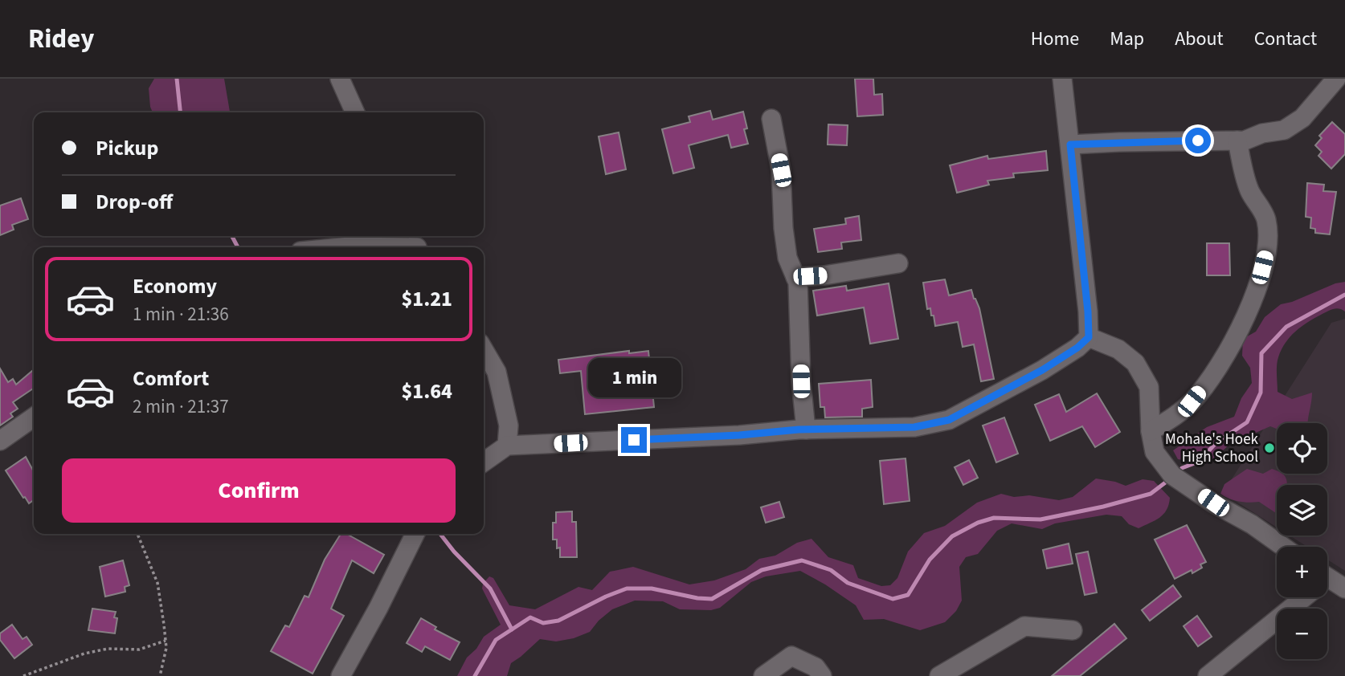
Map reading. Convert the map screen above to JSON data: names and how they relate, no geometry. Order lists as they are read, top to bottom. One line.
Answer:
{"places":["Mohale's Hoek High School"],"page":{"header":"Ridey","nav":["Home","Map","About","Contact"],"banner":["Pickup","Drop-off"],"list":[{"name":"Economy","note":"1 min · 21:36","value":"$1.21"},{"name":"Comfort","note":"2 min · 21:37","value":"$1.64"}],"bubble":"1 min","map_buttons":["+","−"],"buttons":"Confirm"}}
